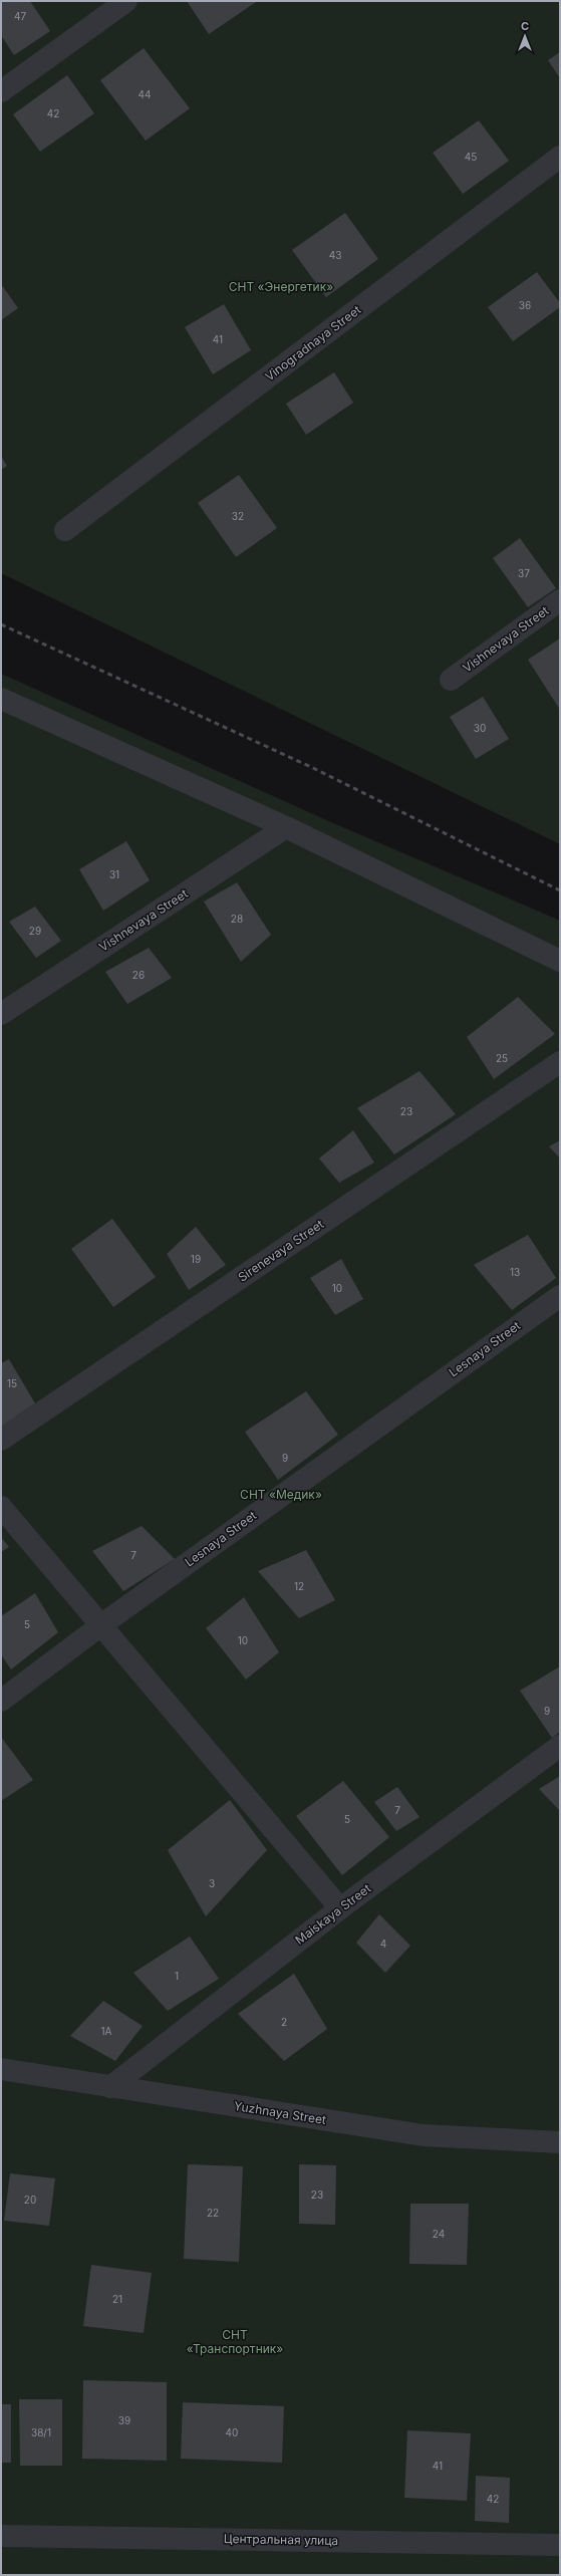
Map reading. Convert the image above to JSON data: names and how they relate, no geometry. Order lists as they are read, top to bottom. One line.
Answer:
{"streets":{"street":["Vinogradnaya Street","Vishnevaya Street","Sirenevaya Street","Lesnaya Street","Maiskaya Street","Yuzhnaya Street","Центральная улица"]},"crossings":[["Maiskaya Street","Yuzhnaya Street"]],"parks":["СНТ «Энергетик»","СНТ «Медик»","СНТ «Транспортник»"],"house_numbers":["47","44","42","45","43","36","41","32","37","30","31","28","29","26","25","23","19","13","10","15","9","7","12","5","10","9","7","5","3","4","1","2","1А","23","20","22","24","21","39","38/1","40","41","42"],"north":"top"}
